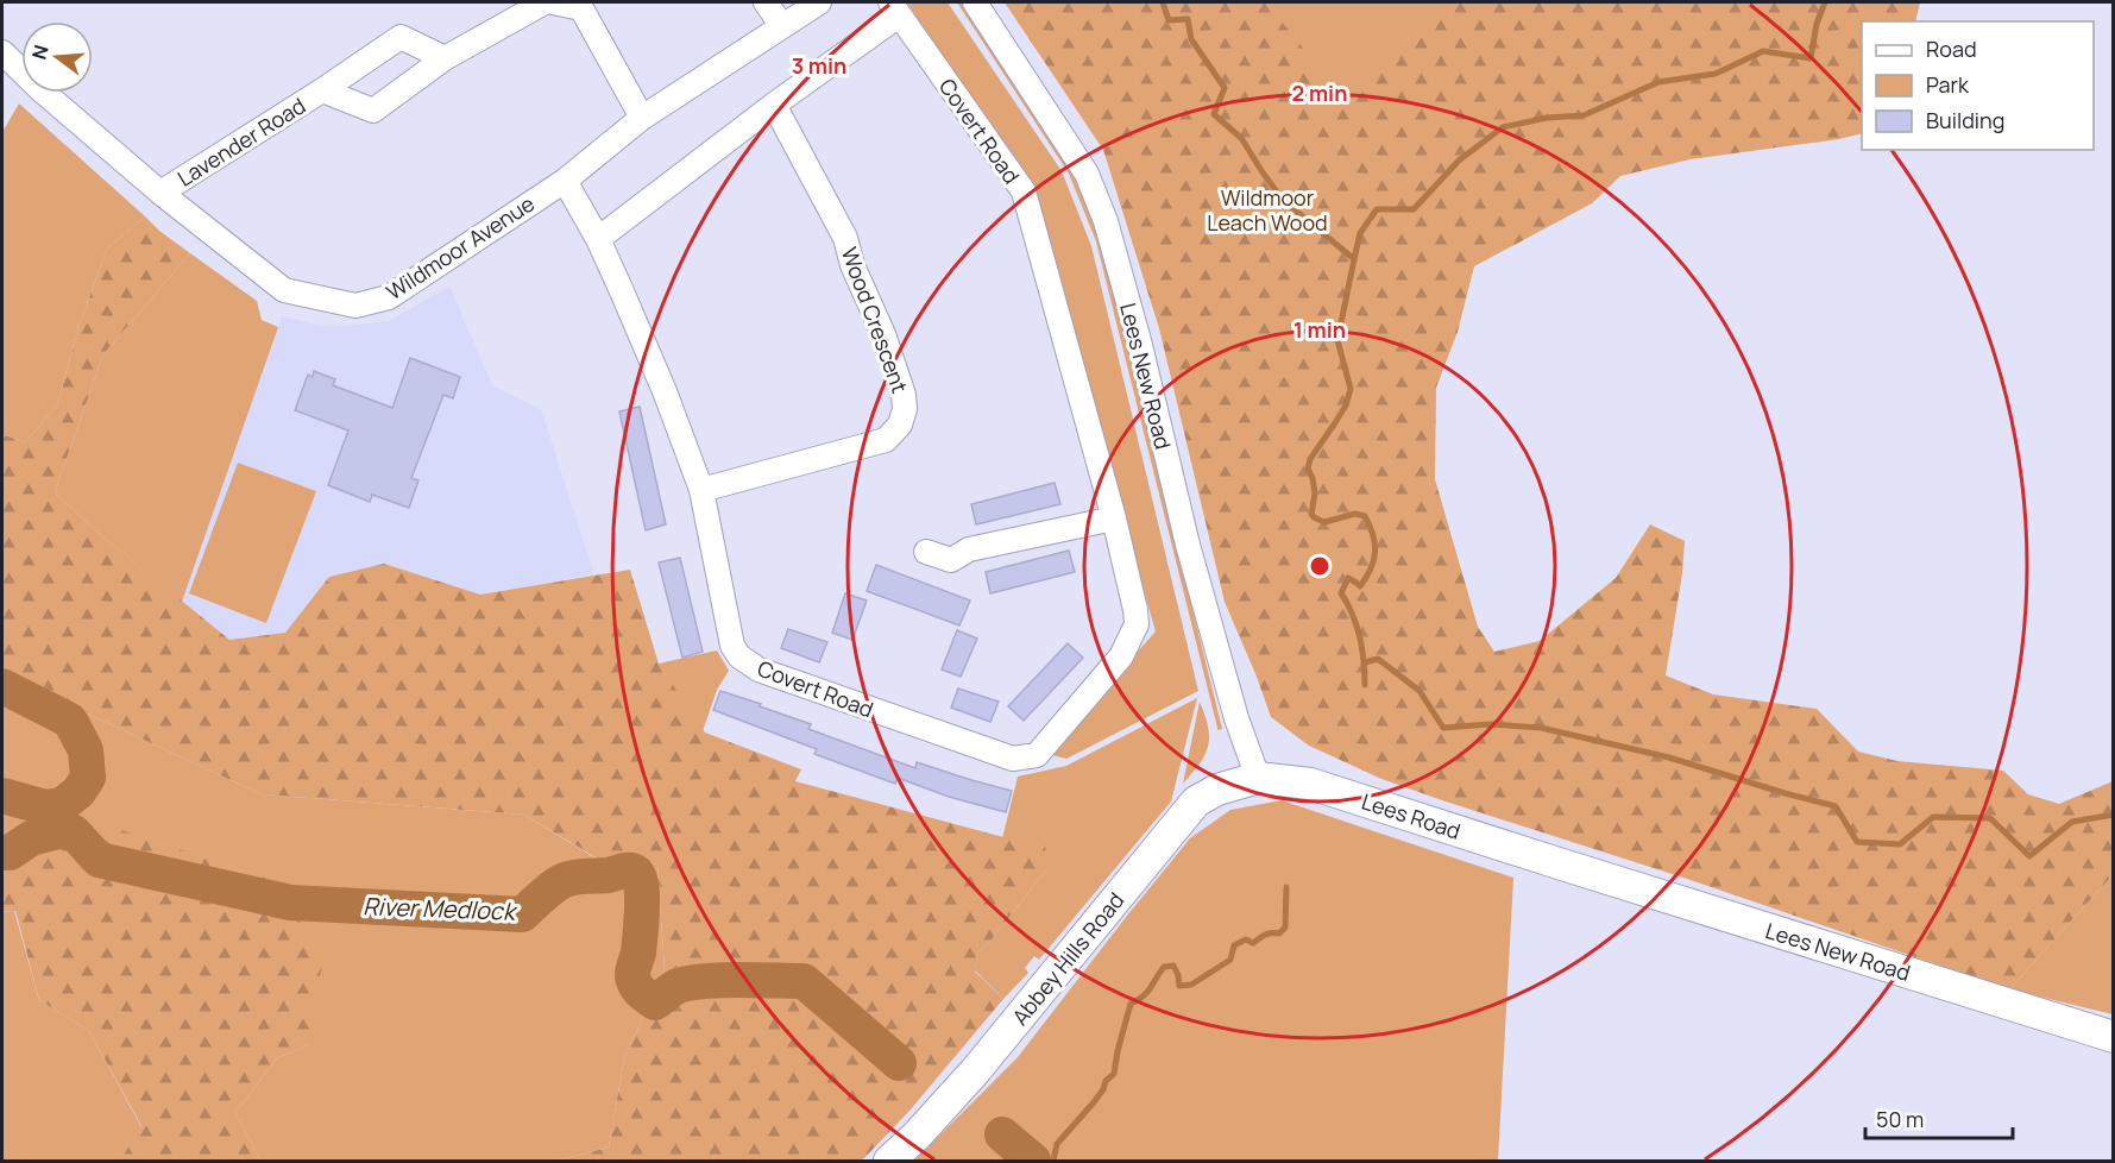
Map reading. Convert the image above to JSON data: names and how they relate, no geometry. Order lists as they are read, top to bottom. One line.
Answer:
{"streets":{"main road":["Lees New Road","Lees Road","Abbey Hills Road"],"street":["Covert Road","Lavender Road","Wildmoor Avenue","Wood Crescent"]},"crossings":[["Covert Road","Wildmoor Avenue"],["Covert Road","Wood Crescent"],["Lavender Road","Wildmoor Avenue"],["Lees New Road","Lees Road"],["Lees New Road","Abbey Hills Road"],["Lees Road","Abbey Hills Road"]],"water":["River Medlock"],"parks":["Wildmoor Leach Wood"],"legend":["Road","Park","Building"],"scale_bar":"50 m","north":"left","rings":["3 min","2 min","1 min"]}
